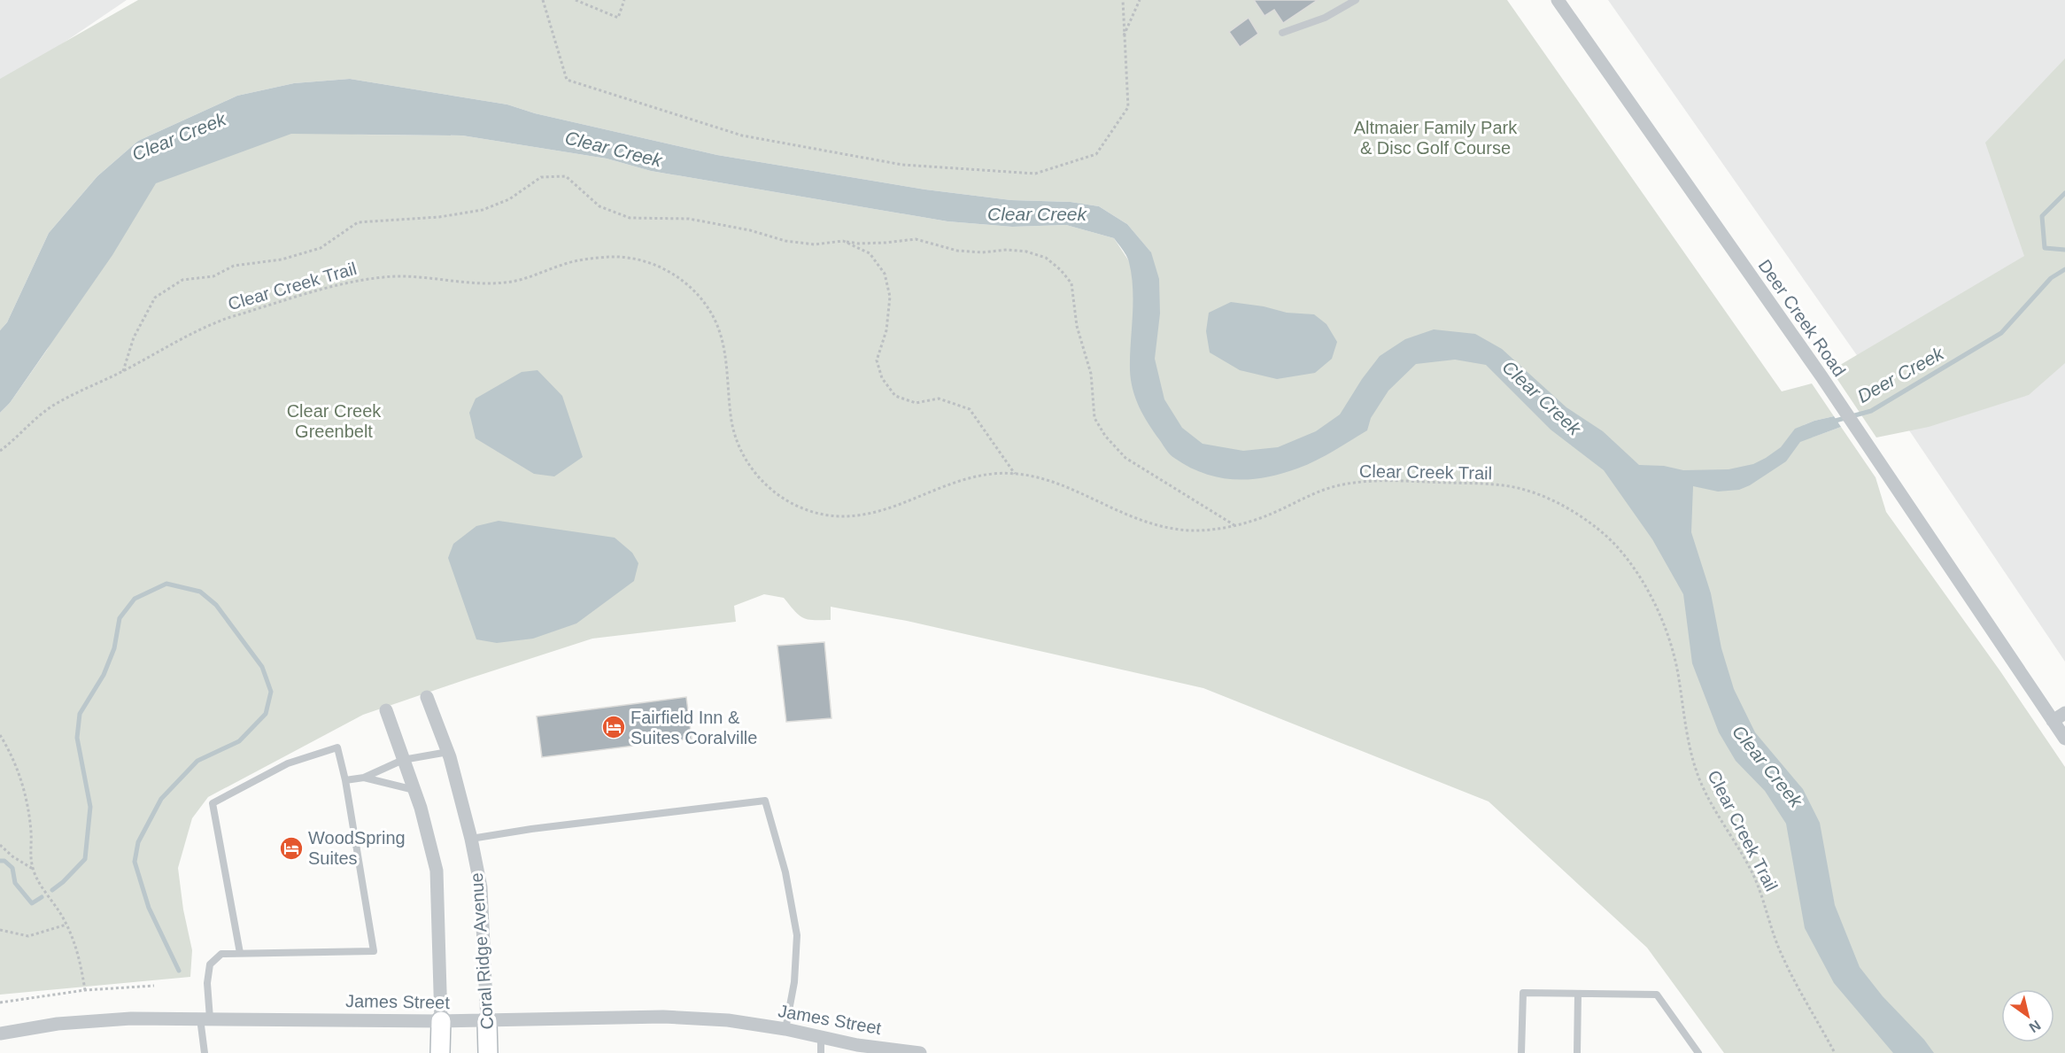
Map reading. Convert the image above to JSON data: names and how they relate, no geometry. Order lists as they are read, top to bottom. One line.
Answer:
{"streets":{"street":["Deer Creek Road","Coral Ridge Avenue","James Street"],"path":["Clear Creek Trail"]},"crossings":[["Coral Ridge Avenue","James Street"]],"water":["Clear Creek","Deer Creek"],"parks":["Altmaier Family Park & Disc Golf Course","Clear Creek Greenbelt"],"places":{"hotel":["Fairfield Inn & Suites Coralville","WoodSpring Suites"]},"north":"bottom right"}
